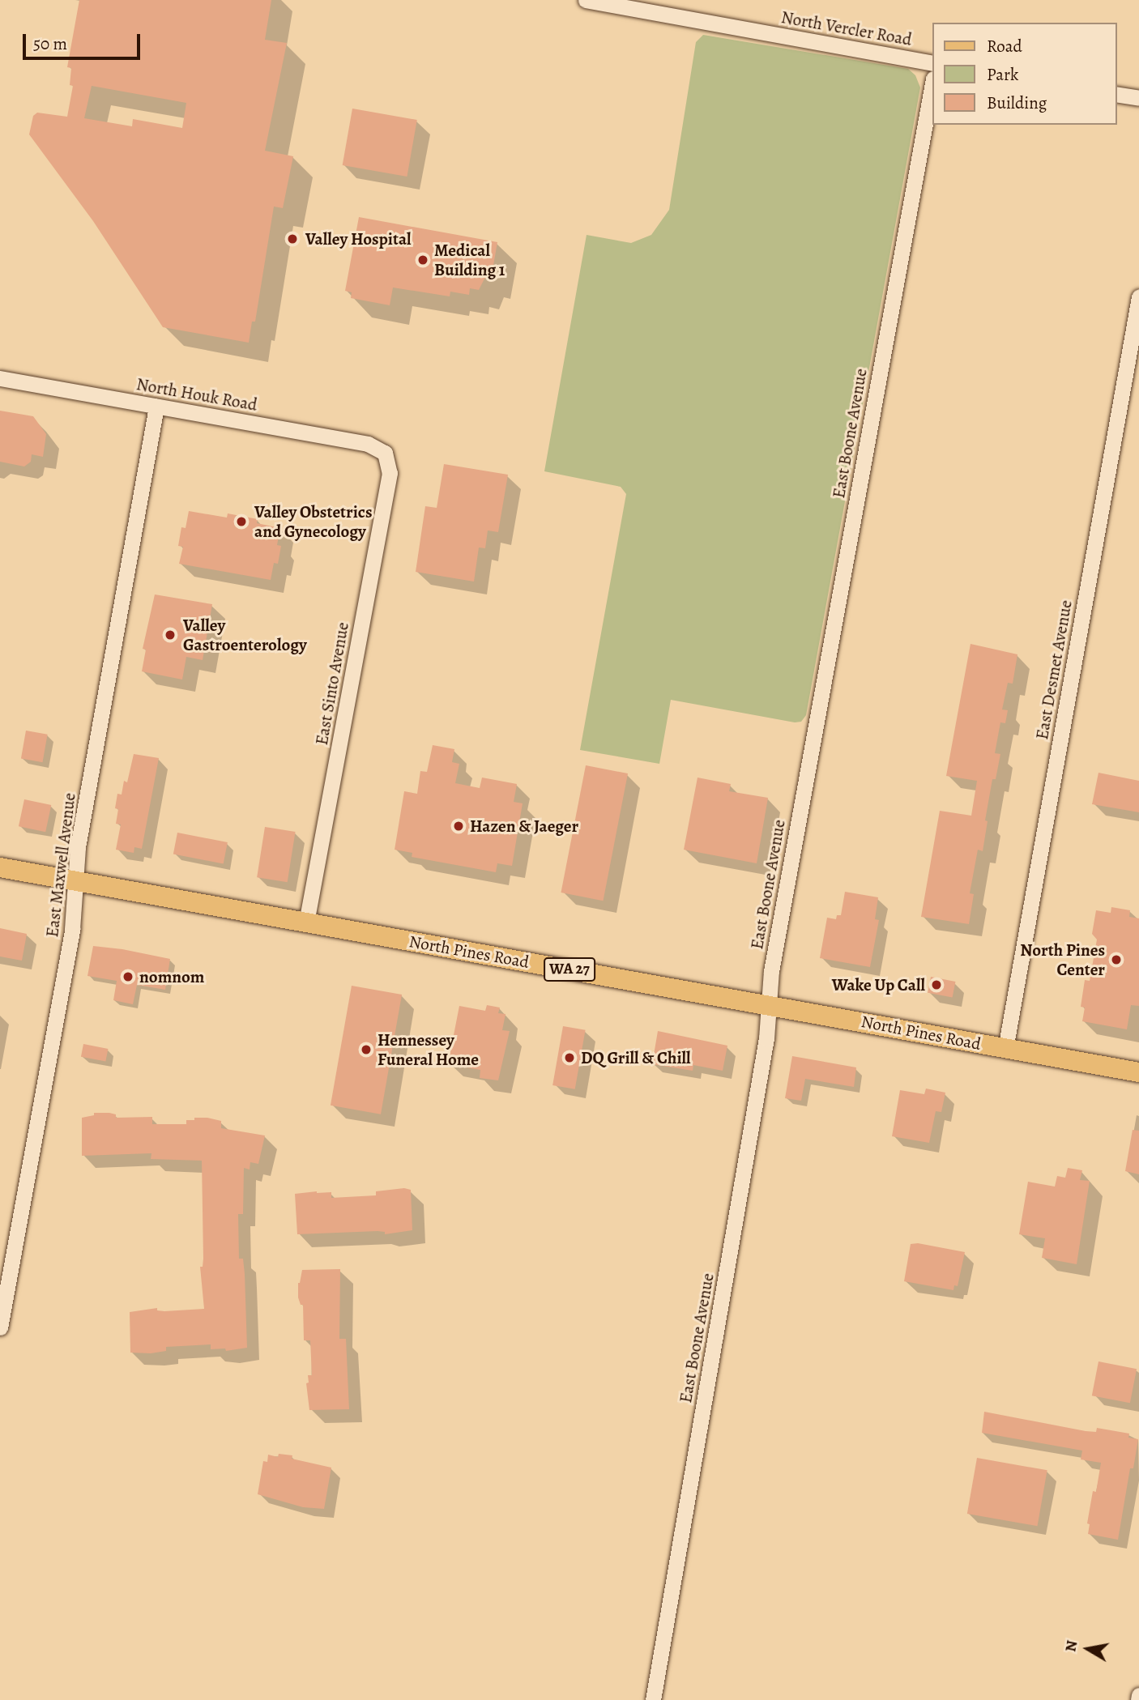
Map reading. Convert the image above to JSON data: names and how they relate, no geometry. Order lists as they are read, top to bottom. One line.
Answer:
{"streets":{"main road":["North Pines Road","WA 27"],"street":["North Vercler Road","North Houk Road","East Boone Avenue","East Desmet Avenue","East Sinto Avenue","East Maxwell Avenue"]},"crossings":[["North Houk Road","East Sinto Avenue"],["North Houk Road","East Maxwell Avenue"],["East Boone Avenue","North Pines Road"],["East Desmet Avenue","North Pines Road"],["East Sinto Avenue","North Pines Road"],["East Maxwell Avenue","North Pines Road"]],"places":["Valley Hospital","Medical Building 1","Valley Obstetrics and Gynecology","Valley Gastroenterology","Hazen & Jaeger","North Pines Center","nomnom","Wake Up Call","Hennessey Funeral Home","DQ Grill & Chill"],"legend":["Road","Park","Building"],"scale_bar":"50 m","north":"left"}
